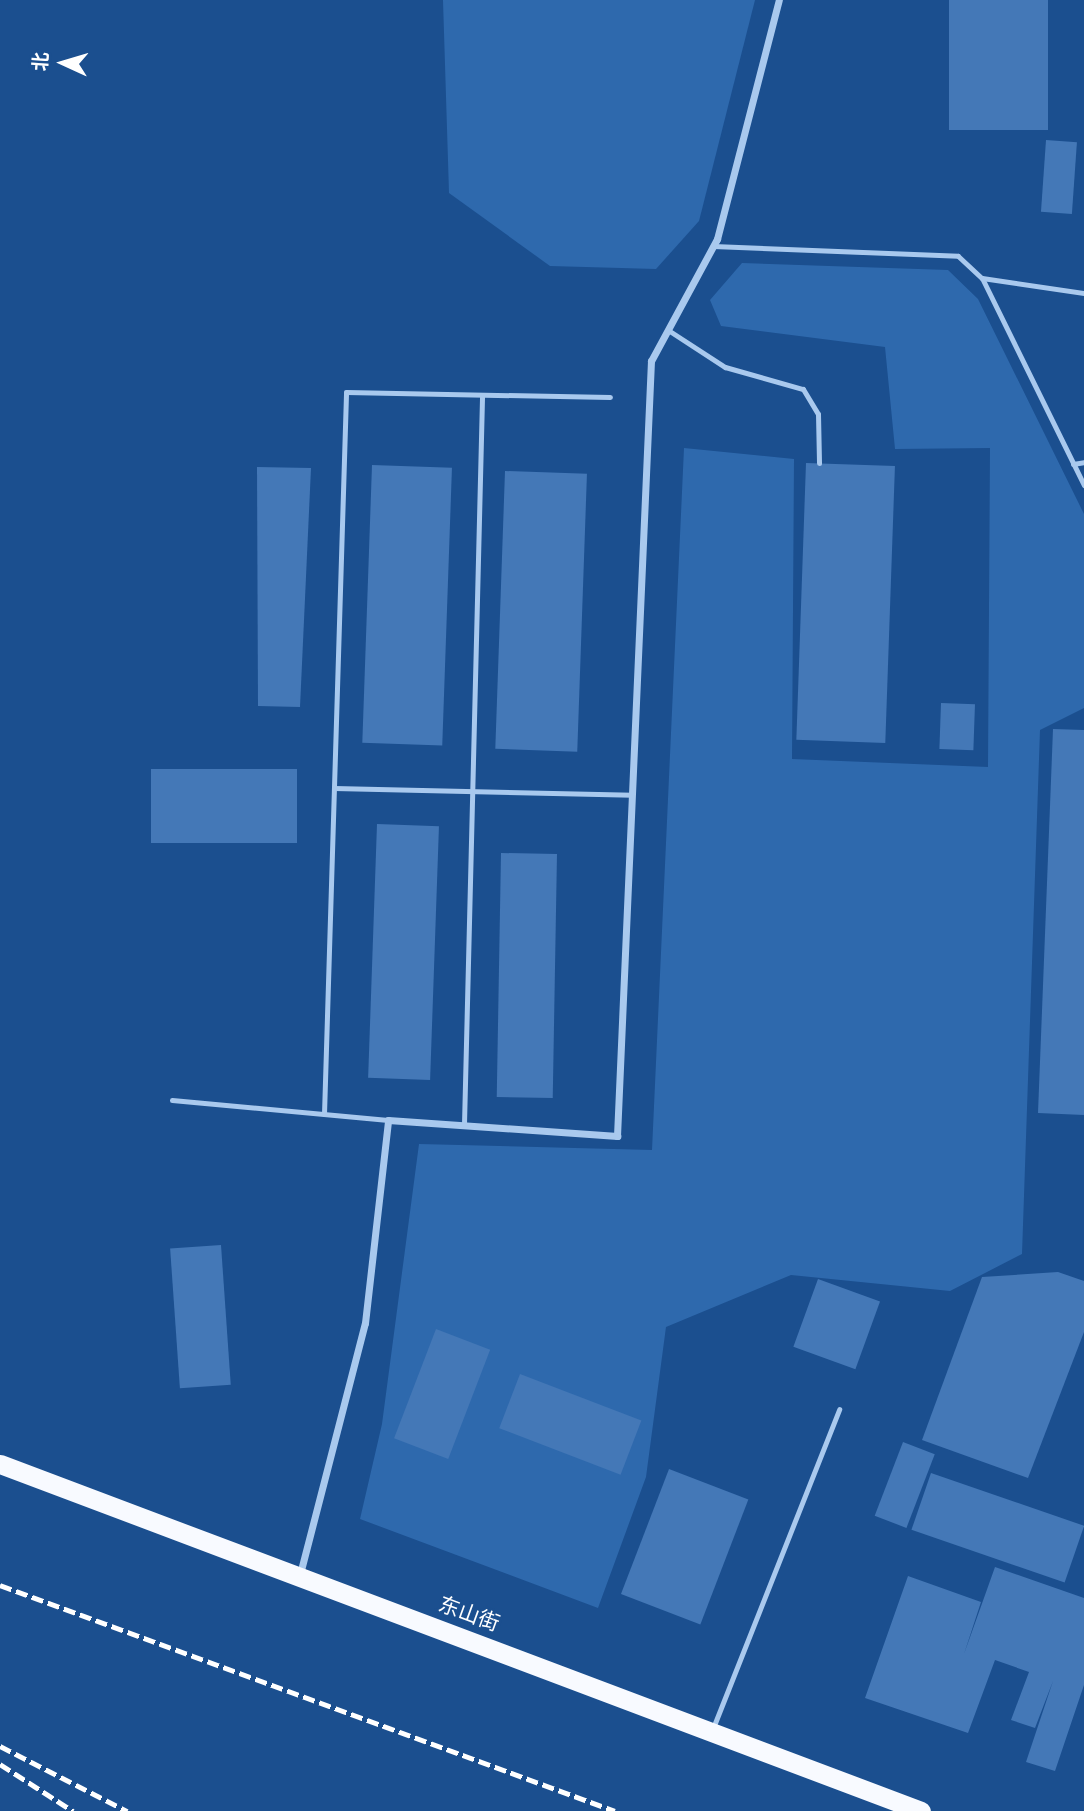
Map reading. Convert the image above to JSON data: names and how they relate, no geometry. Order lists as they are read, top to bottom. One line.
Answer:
{"streets":{"highway":["东山街"]},"north":"left"}
